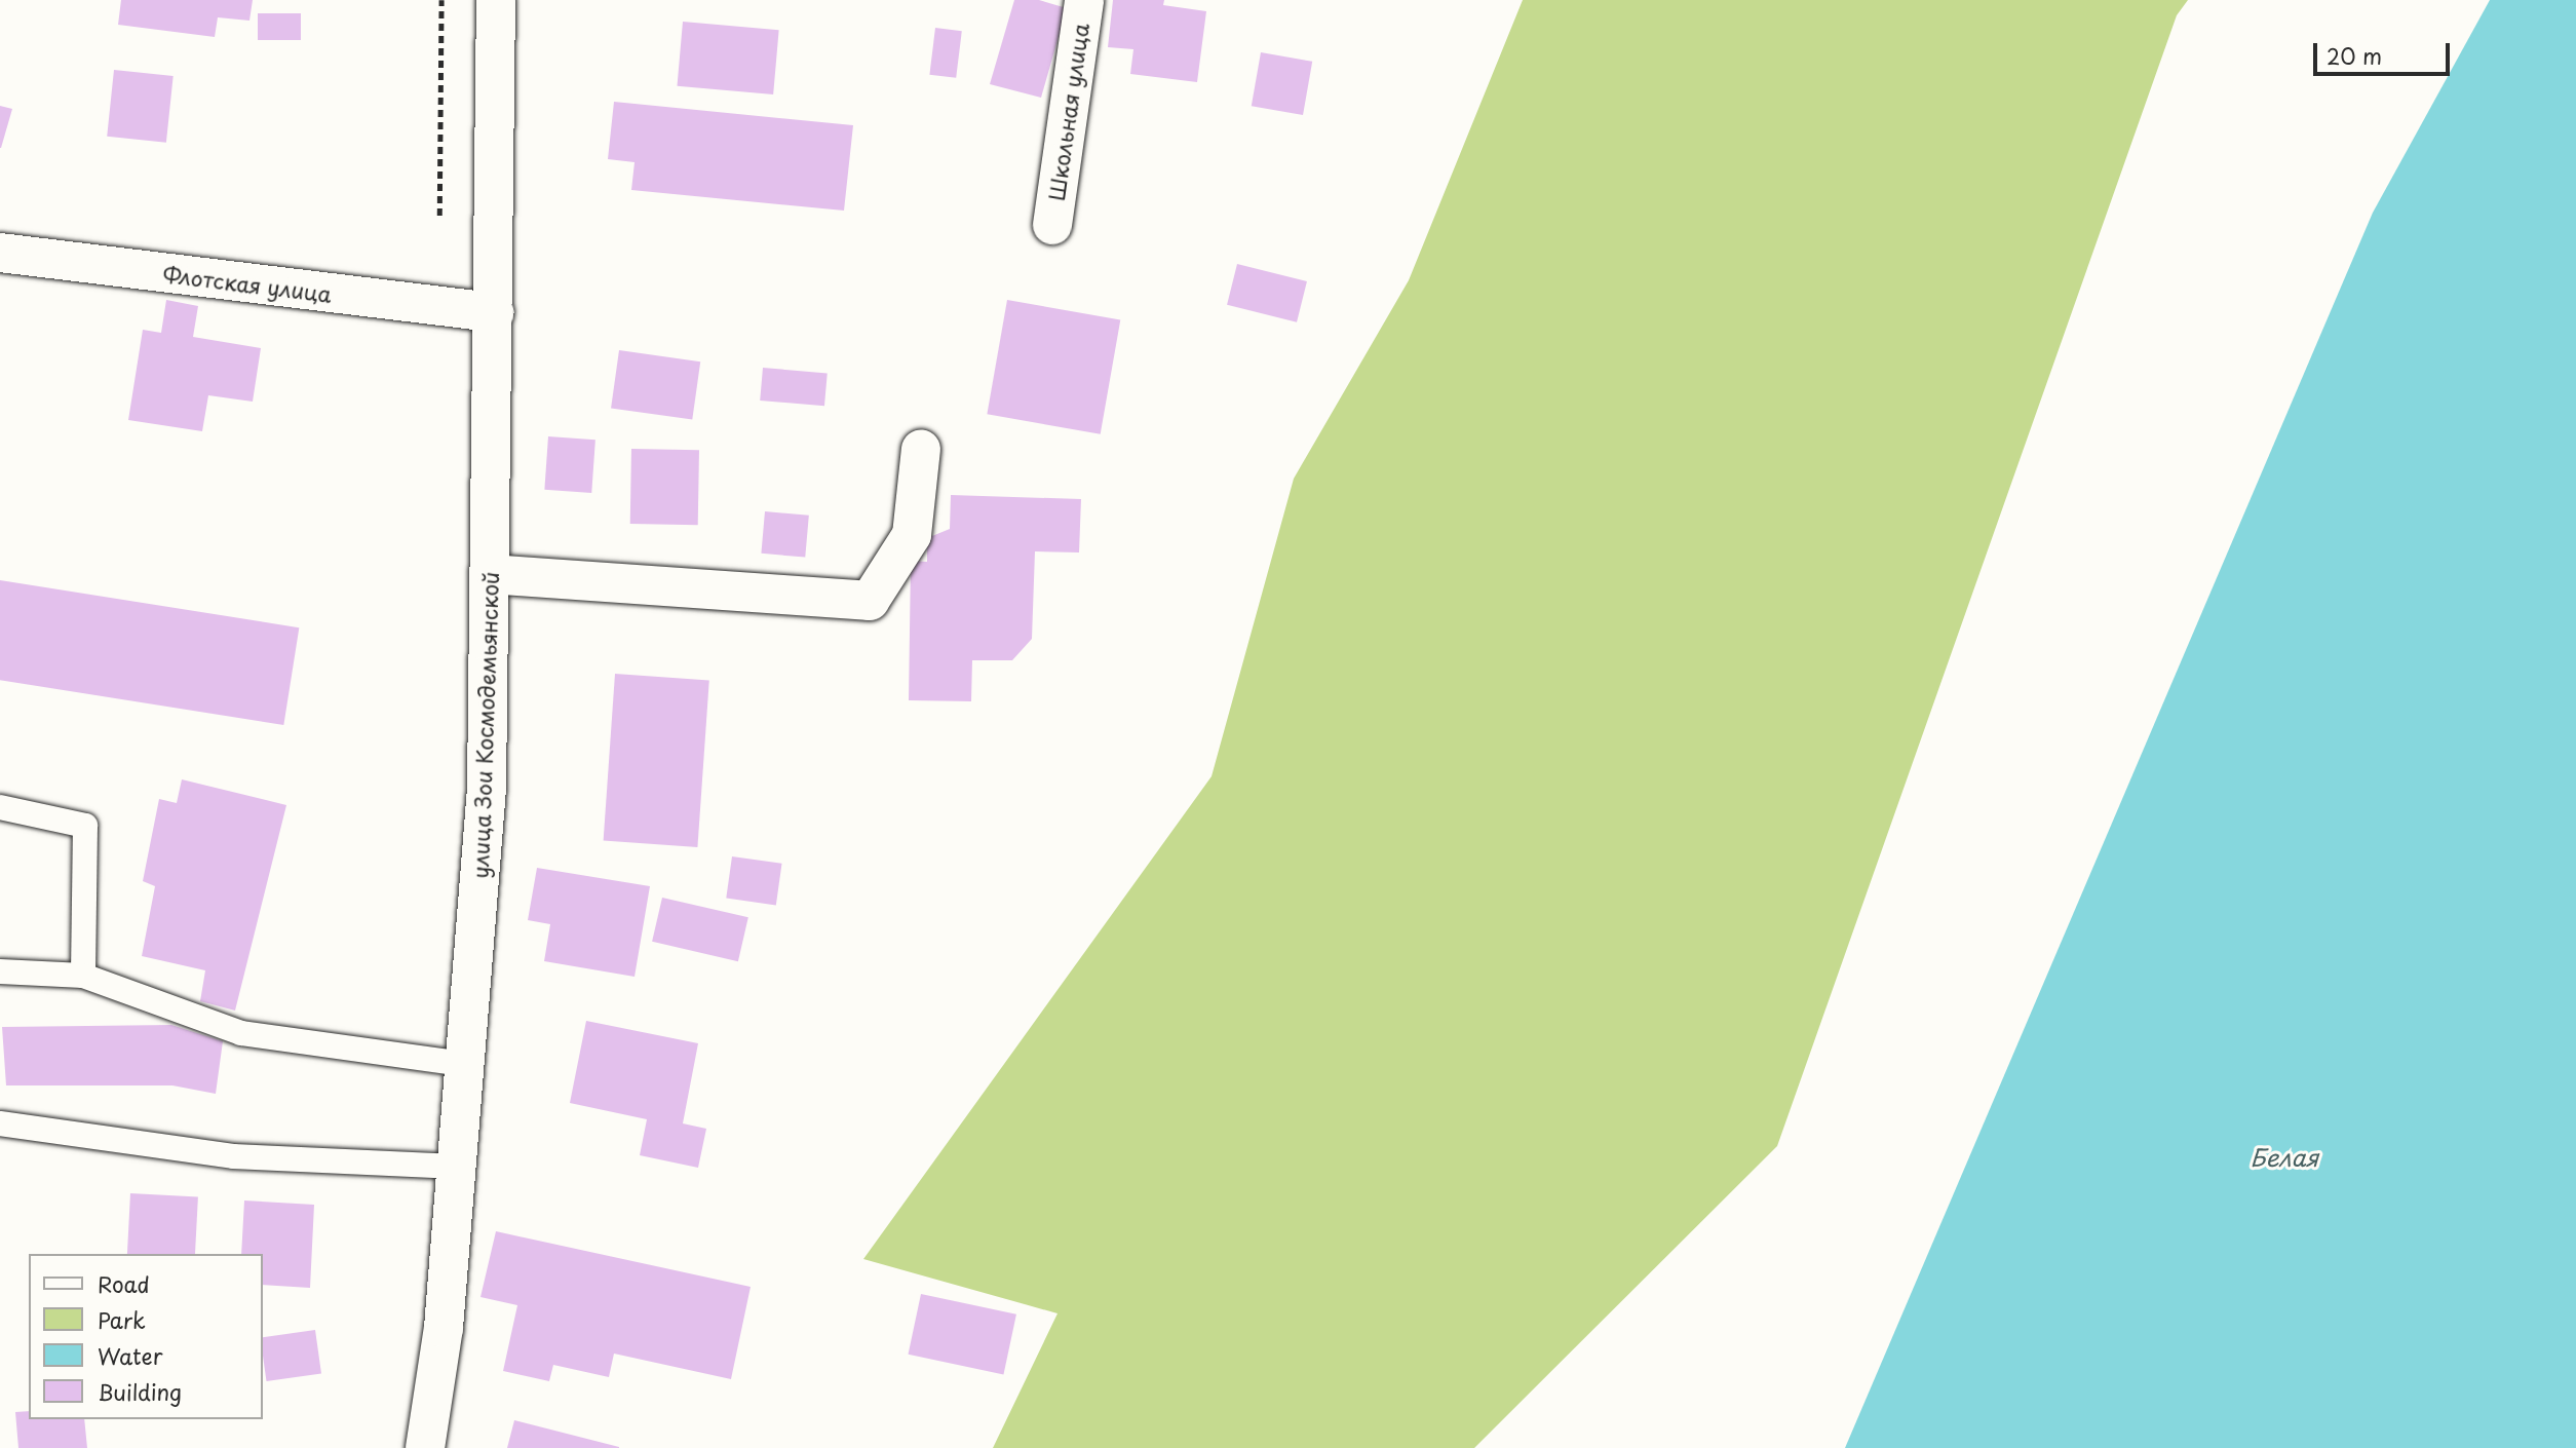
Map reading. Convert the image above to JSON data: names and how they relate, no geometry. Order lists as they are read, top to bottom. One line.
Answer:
{"streets":{"street":["Школьная улица","Флотская улица","улица Зои Космодемьянской"]},"crossings":[["Флотская улица","улица Зои Космодемьянской"]],"water":["Белая"],"legend":["Road","Park","Water","Building"],"scale_bar":"20 m"}
